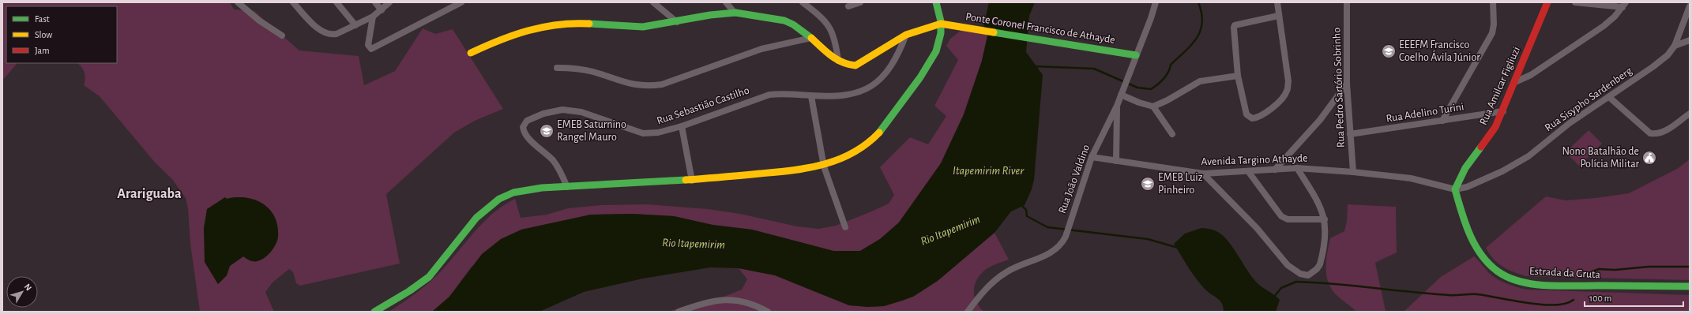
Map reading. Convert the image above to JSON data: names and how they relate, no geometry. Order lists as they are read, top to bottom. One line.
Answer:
{"streets":{"street":["Ponte Coronel Francisco de Athayde","Rua Amilcar Figliuzi","Rua Pedro Sartório Sobrinho","Rua Sisypho Sardenberg","Rua Sebastião Castilho","Rua Adelino Turini","Avenida Targino Athayde","Rua João Valdino","Estrada da Gruta"]},"crossings":[["Ponte Coronel Francisco de Athayde","Rua João Valdino"],["Rua Amilcar Figliuzi","Rua Sisypho Sardenberg"],["Rua Amilcar Figliuzi","Rua Adelino Turini"],["Rua Amilcar Figliuzi","Avenida Targino Athayde"],["Rua Amilcar Figliuzi","Estrada da Gruta"],["Rua Pedro Sartório Sobrinho","Rua Adelino Turini"],["Rua Pedro Sartório Sobrinho","Avenida Targino Athayde"],["Rua Sisypho Sardenberg","Avenida Targino Athayde"],["Rua Sisypho Sardenberg","Estrada da Gruta"],["Avenida Targino Athayde","Rua João Valdino"],["Avenida Targino Athayde","Estrada da Gruta"]],"districts":["Arariguaba"],"water":["Itapemirim River","Rio Itapemirim"],"places":{"school or university":["EEEFM Francisco Coelho Ávila Júnior","EMEB Saturnino Rangel Mauro","EMEB Luiz Pinheiro"],"public building":["Nono Batalhão de Polícia Militar"]},"legend":["Fast","Slow","Jam"],"scale_bar":"100 m","north":"top right"}
